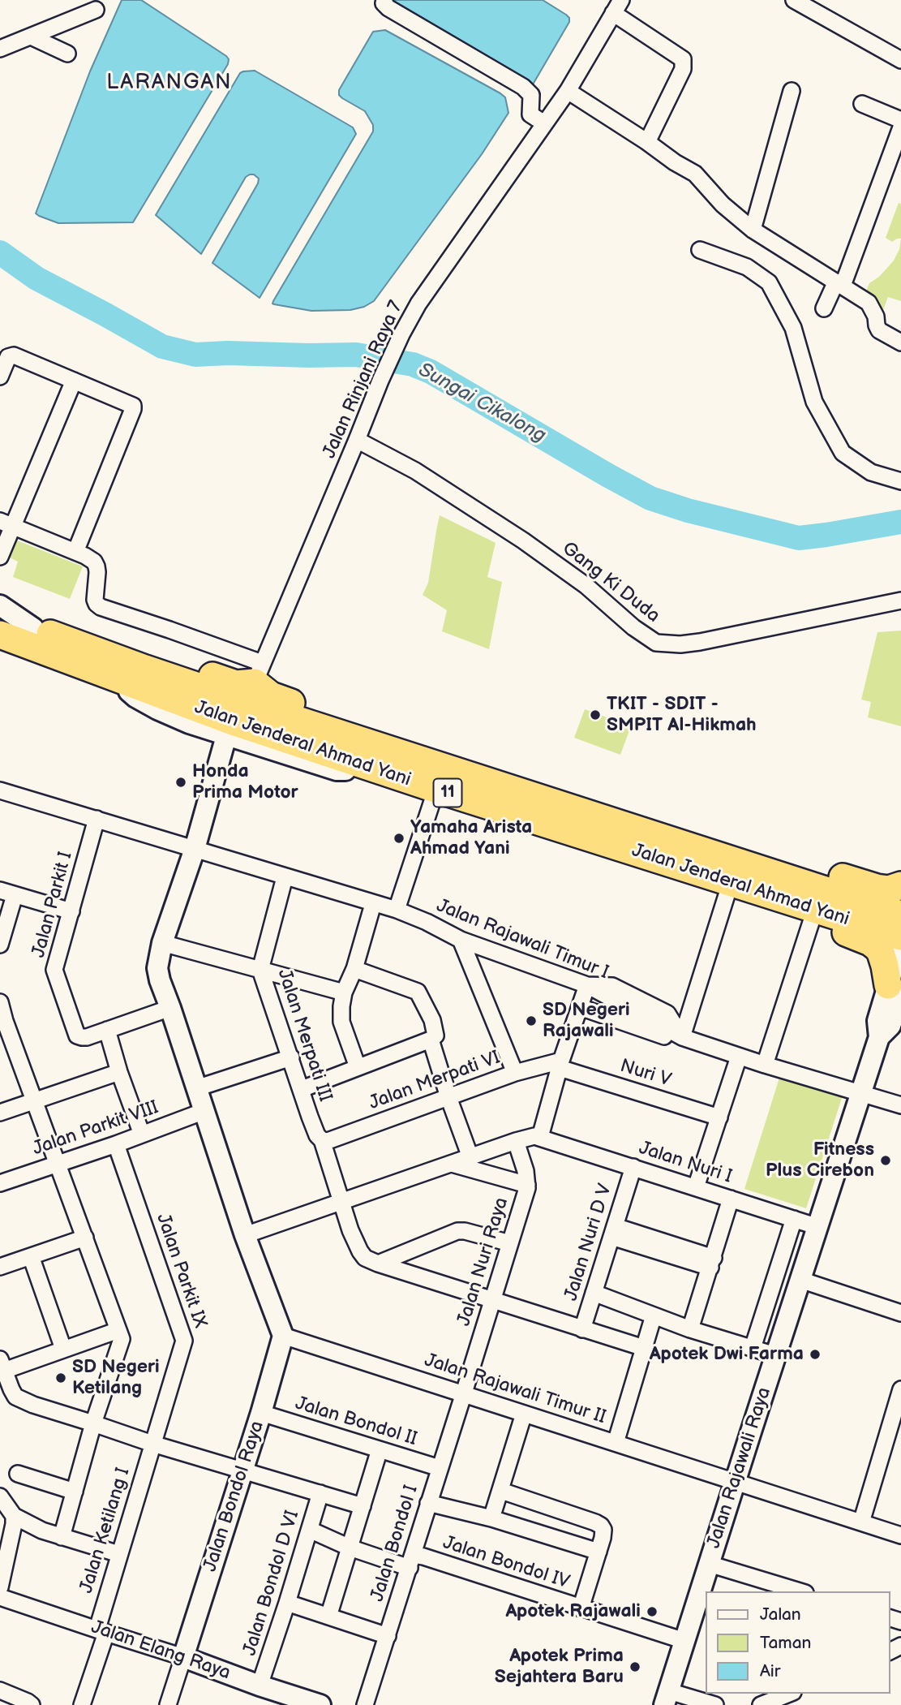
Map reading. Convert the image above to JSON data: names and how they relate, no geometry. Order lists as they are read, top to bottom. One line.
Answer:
{"streets":{"highway":["Jalan Jenderal Ahmad Yani","11"],"street":["Jalan Rinjani Raya 7","Gang Ki Duda","Jalan Parkit I","Jalan Rajawali Timur I","Jalan Merpati III","Nuri V","Jalan Merpati VI","Jalan Parkit VIII","Jalan Nuri I","Jalan Nuri D V","Jalan Nuri Raya","Jalan Parkit IX","Jalan Rajawali Timur II","Jalan Bondol II","Jalan Rajawali Raya","Jalan Bondol Raya","Jalan Ketilang I","Jalan Bondol I","Jalan Bondol IV","Jalan Bondol D VI","Jalan Elang Raya"]},"crossings":[["Jalan Rinjani Raya 7","Gang Ki Duda"],["Jalan Parkit I","Jalan Rajawali Timur I"],["Jalan Rajawali Timur I","Jalan Merpati III"],["Jalan Rajawali Timur I","Jalan Rajawali Raya"],["Jalan Merpati III","Jalan Merpati VI"],["Nuri V","Jalan Merpati VI"],["Jalan Parkit VIII","Jalan Parkit IX"],["Jalan Nuri I","Jalan Nuri D V"],["Jalan Nuri I","Jalan Rajawali Raya"],["Jalan Nuri Raya","Jalan Rajawali Timur II"],["Jalan Nuri Raya","Jalan Bondol I"],["Jalan Parkit IX","Jalan Ketilang I"],["Jalan Rajawali Timur II","Jalan Rajawali Raya"],["Jalan Rajawali Timur II","Jalan Bondol Raya"],["Jalan Rajawali Timur II","Jalan Bondol I"],["Jalan Bondol II","Jalan Bondol Raya"],["Jalan Bondol II","Jalan Bondol I"],["Jalan Rajawali Raya","Jalan Bondol IV"],["Jalan Bondol Raya","Jalan Elang Raya"],["Jalan Ketilang I","Jalan Elang Raya"],["Jalan Bondol I","Jalan Bondol IV"],["Jalan Bondol IV","Jalan Bondol D VI"],["Jalan Bondol D VI","Jalan Elang Raya"]],"districts":["LARANGAN"],"water":["Sungai Cikalong"],"places":["TKIT - SDIT - SMPIT Al-Hikmah","Honda Prima Motor","Yamaha Arista Ahmad Yani","SD Negeri Rajawali","Fitness Plus Cirebon","Apotek Dwi Farma","SD Negeri Ketilang","Apotek Rajawali","Apotek Prima Sejahtera Baru"],"legend":["Jalan","Taman","Air"]}
